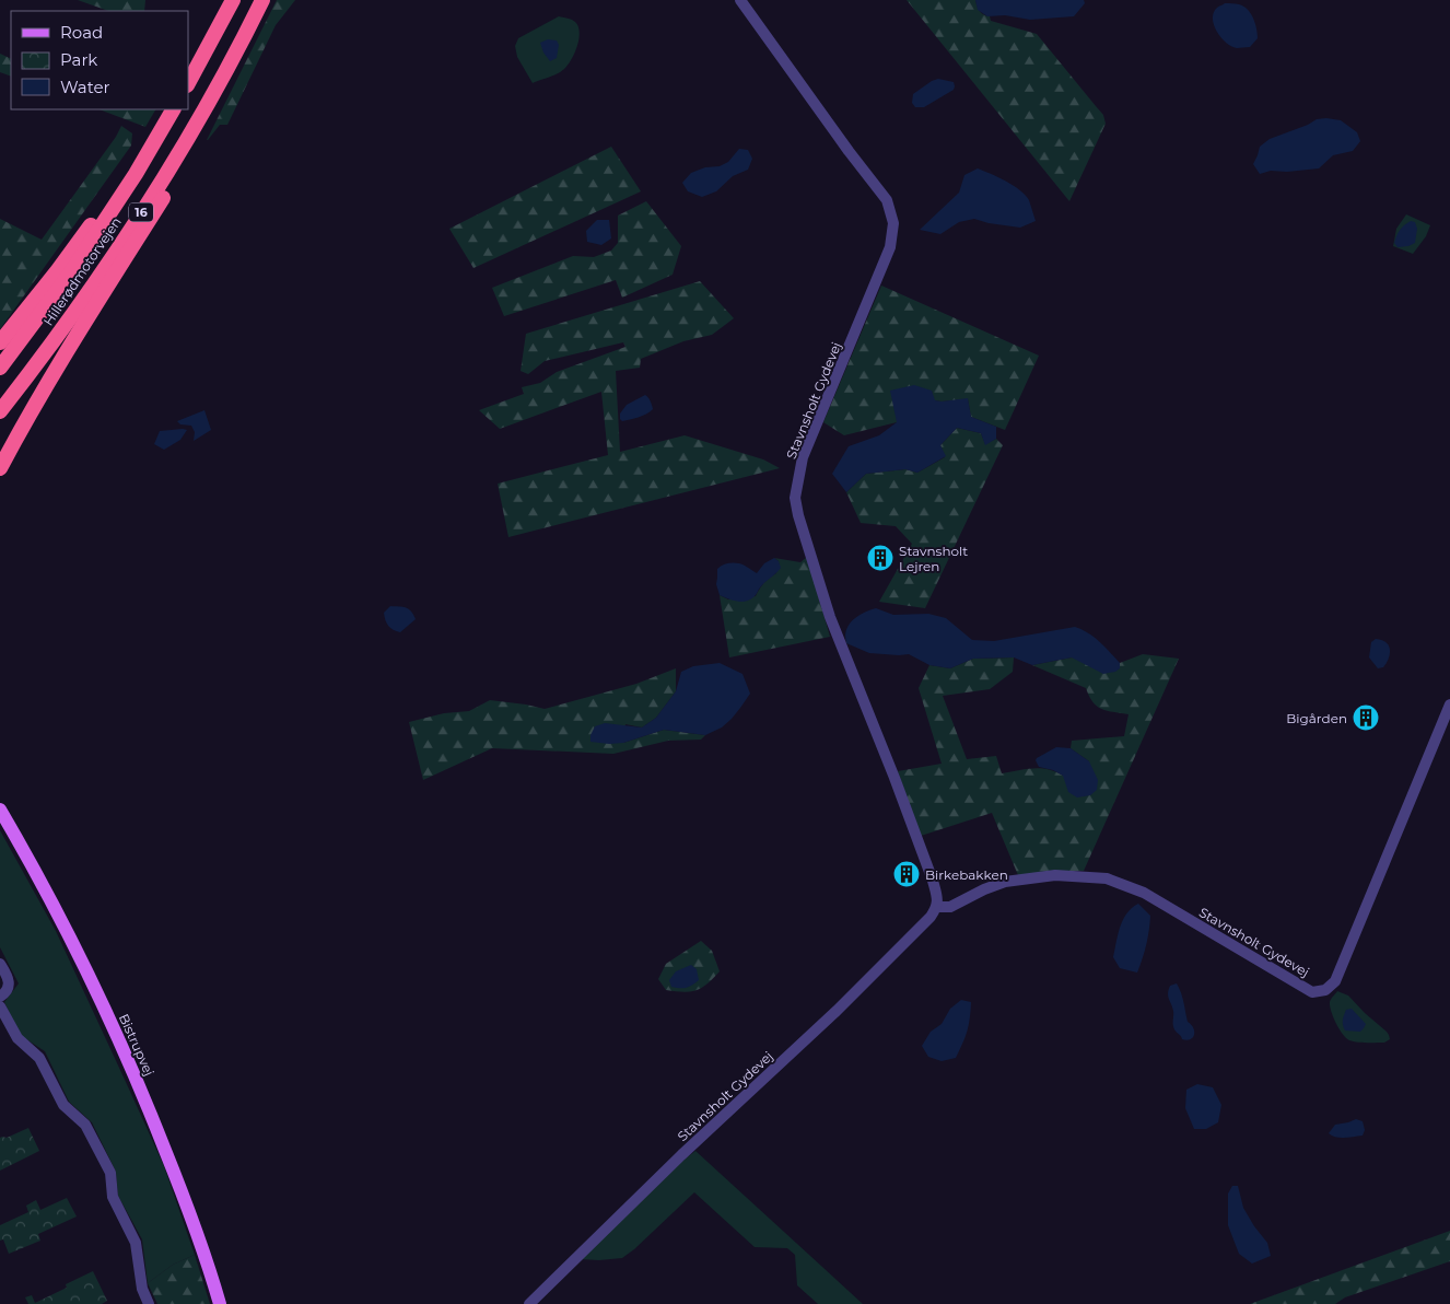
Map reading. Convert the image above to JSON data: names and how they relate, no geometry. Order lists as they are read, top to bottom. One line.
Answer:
{"streets":{"highway":["16","Hillerødmotorvejen"],"main road":["Bistrupvej"],"street":["Stavnsholt Gydevej"]},"places":{"building":["Stavnsholt Lejren","Bigården","Birkebakken"]},"legend":["Road","Park","Water"]}
